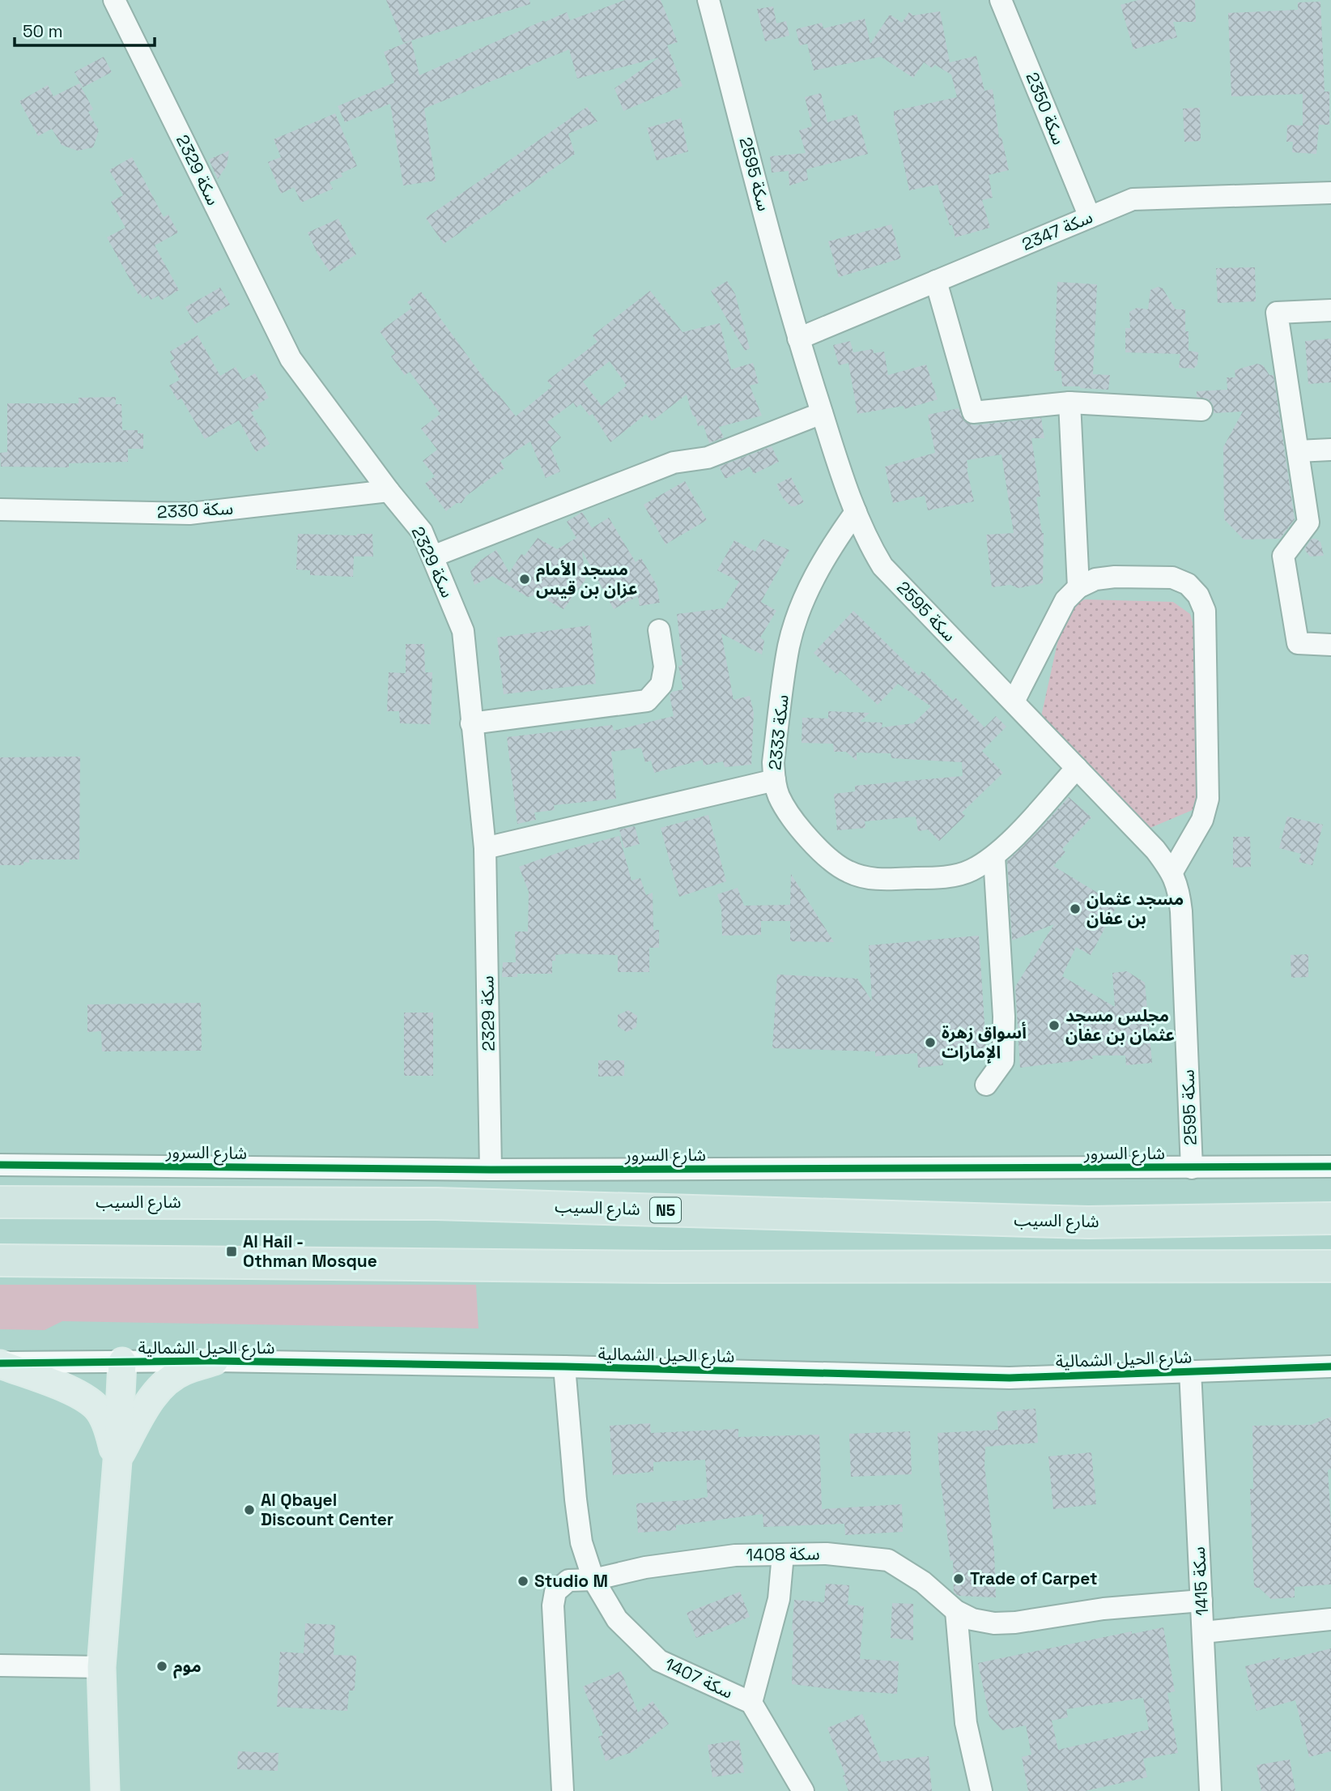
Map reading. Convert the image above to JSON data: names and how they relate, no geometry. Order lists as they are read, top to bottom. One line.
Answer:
{"streets":{"highway":["شارع السيب","N5"],"street":["سكة 2350","سكة 2329","سكة 2595","سكة 2347","سكة 2330","سكة 2333","شارع السرور","شارع الحيل الشمالية","سكة 1408","سكة 1415","سكة 1407"]},"crossings":[["سكة 2350","سكة 2347"],["سكة 2329","سكة 2330"],["سكة 2329","شارع السرور"],["سكة 2595","سكة 2347"],["سكة 2595","سكة 2333"],["سكة 2595","شارع السرور"],["شارع الحيل الشمالية","سكة 1415"],["شارع الحيل الشمالية","سكة 1407"],["سكة 1408","سكة 1415"],["سكة 1408","سكة 1407"]],"places":{"other":["مسجد الأمام عزان بن قيس","مسجد عثمان بن عفان","مجلس مسجد عثمان بن عفان","أسواق زهرة الإمارات","Al Qbayel Discount Center","Trade of Carpet","Studio M","موم"],"transit":["Al Hail - Othman Mosque"]},"scale_bar":"50 m"}
